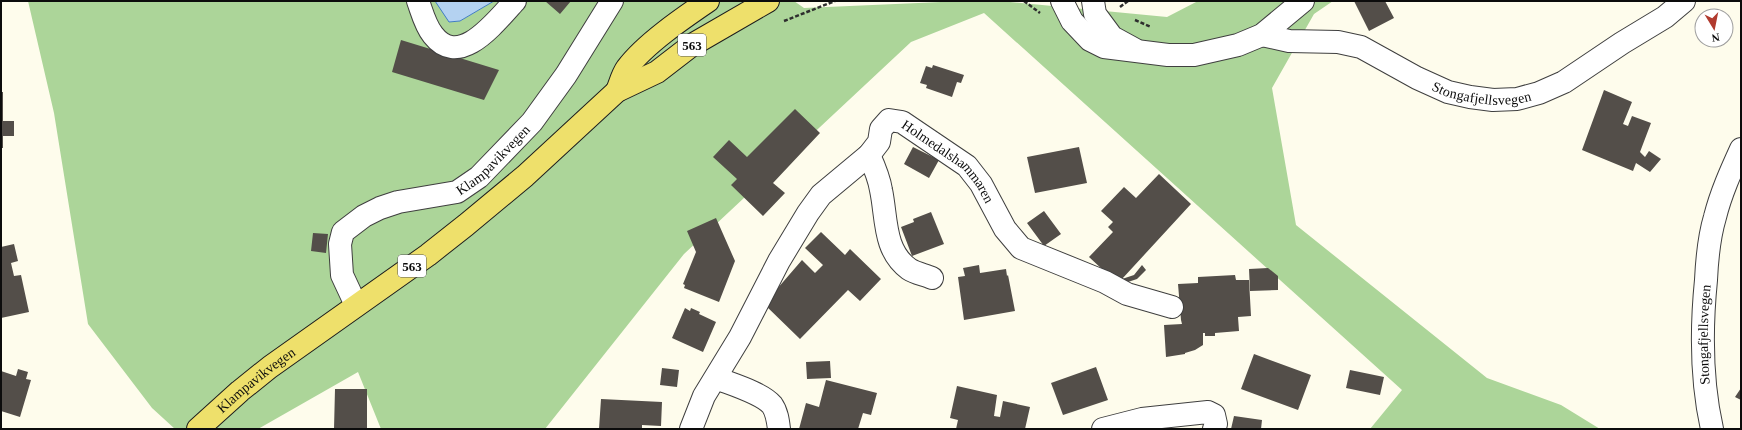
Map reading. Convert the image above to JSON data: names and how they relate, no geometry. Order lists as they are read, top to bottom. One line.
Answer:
{"streets":{"main road":["563","Klampavikvegen"],"street":["Stongafjellsvegen","Holmedalshammaren"]},"north":"bottom"}
